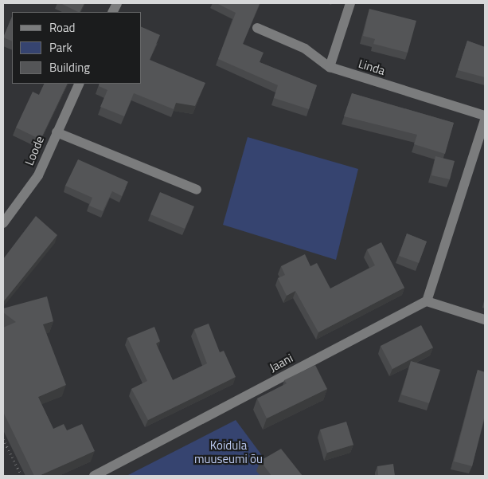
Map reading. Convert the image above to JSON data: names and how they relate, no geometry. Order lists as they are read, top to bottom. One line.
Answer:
{"streets":{"street":["Linda","Loode","Jaani"]},"parks":["Koidula muuseumi õu"],"legend":["Road","Park","Building"]}
